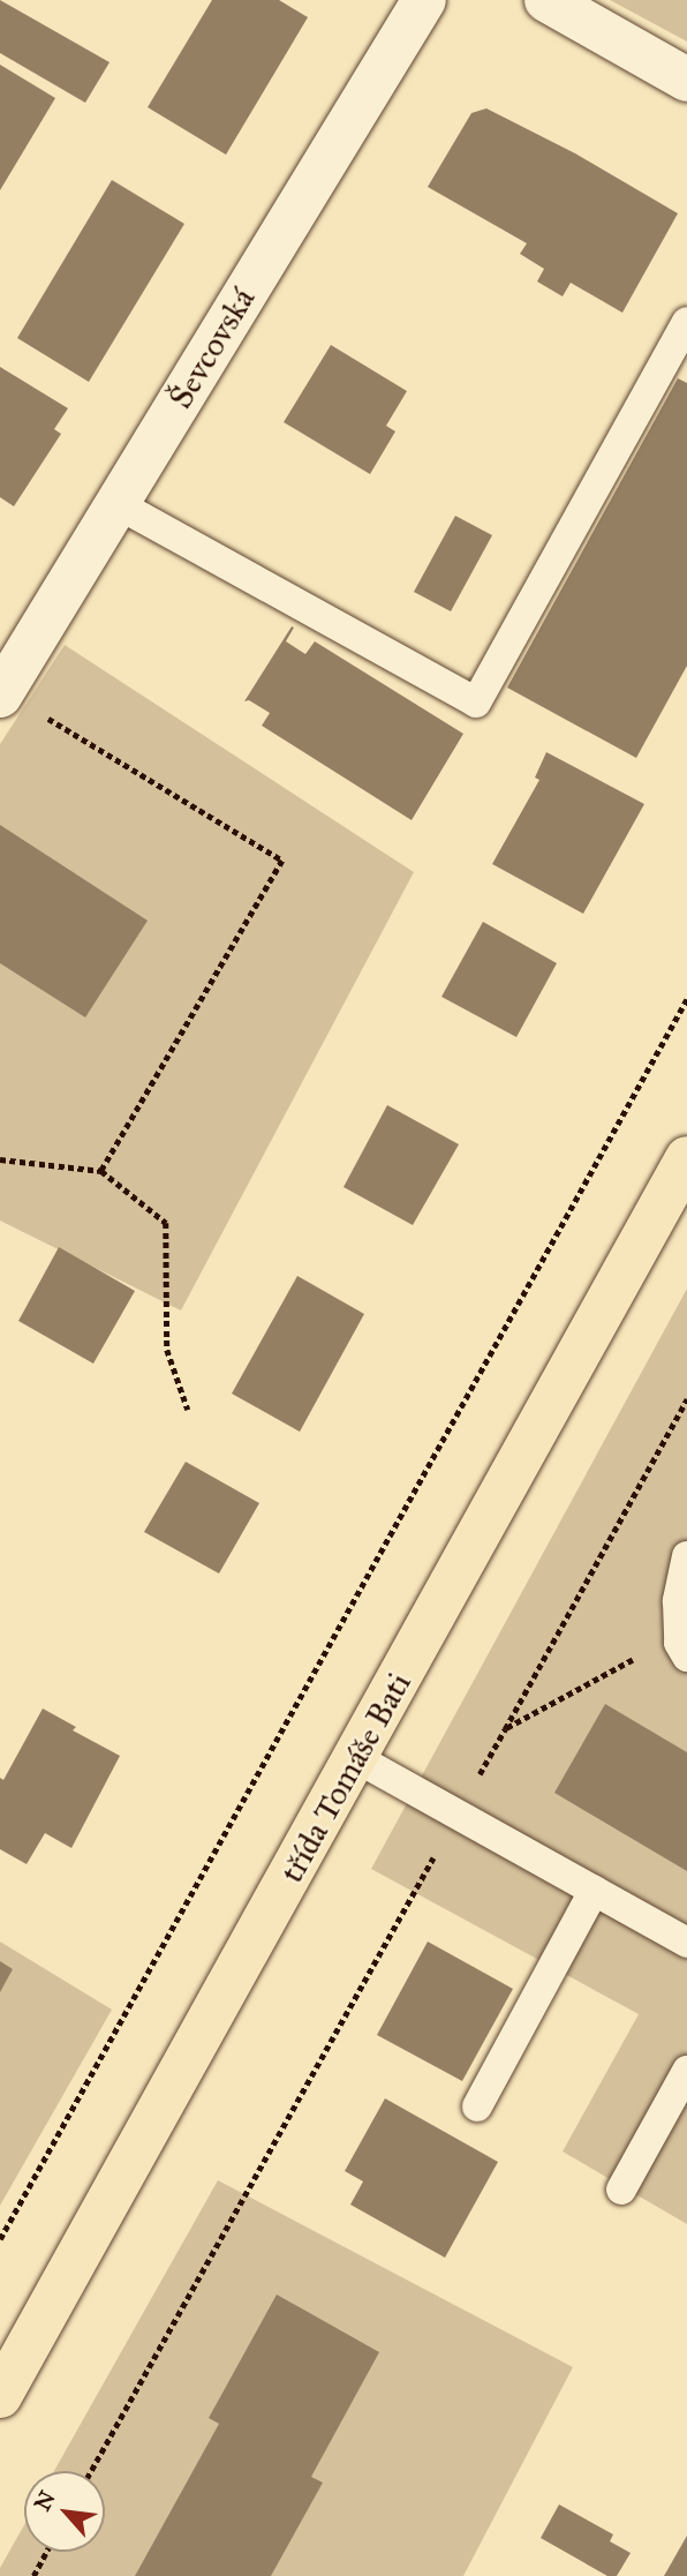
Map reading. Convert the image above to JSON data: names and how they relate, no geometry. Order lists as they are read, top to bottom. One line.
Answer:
{"streets":{"main road":["třída Tomáše Bati"],"street":["Ševcovská"]},"north":"top left"}
